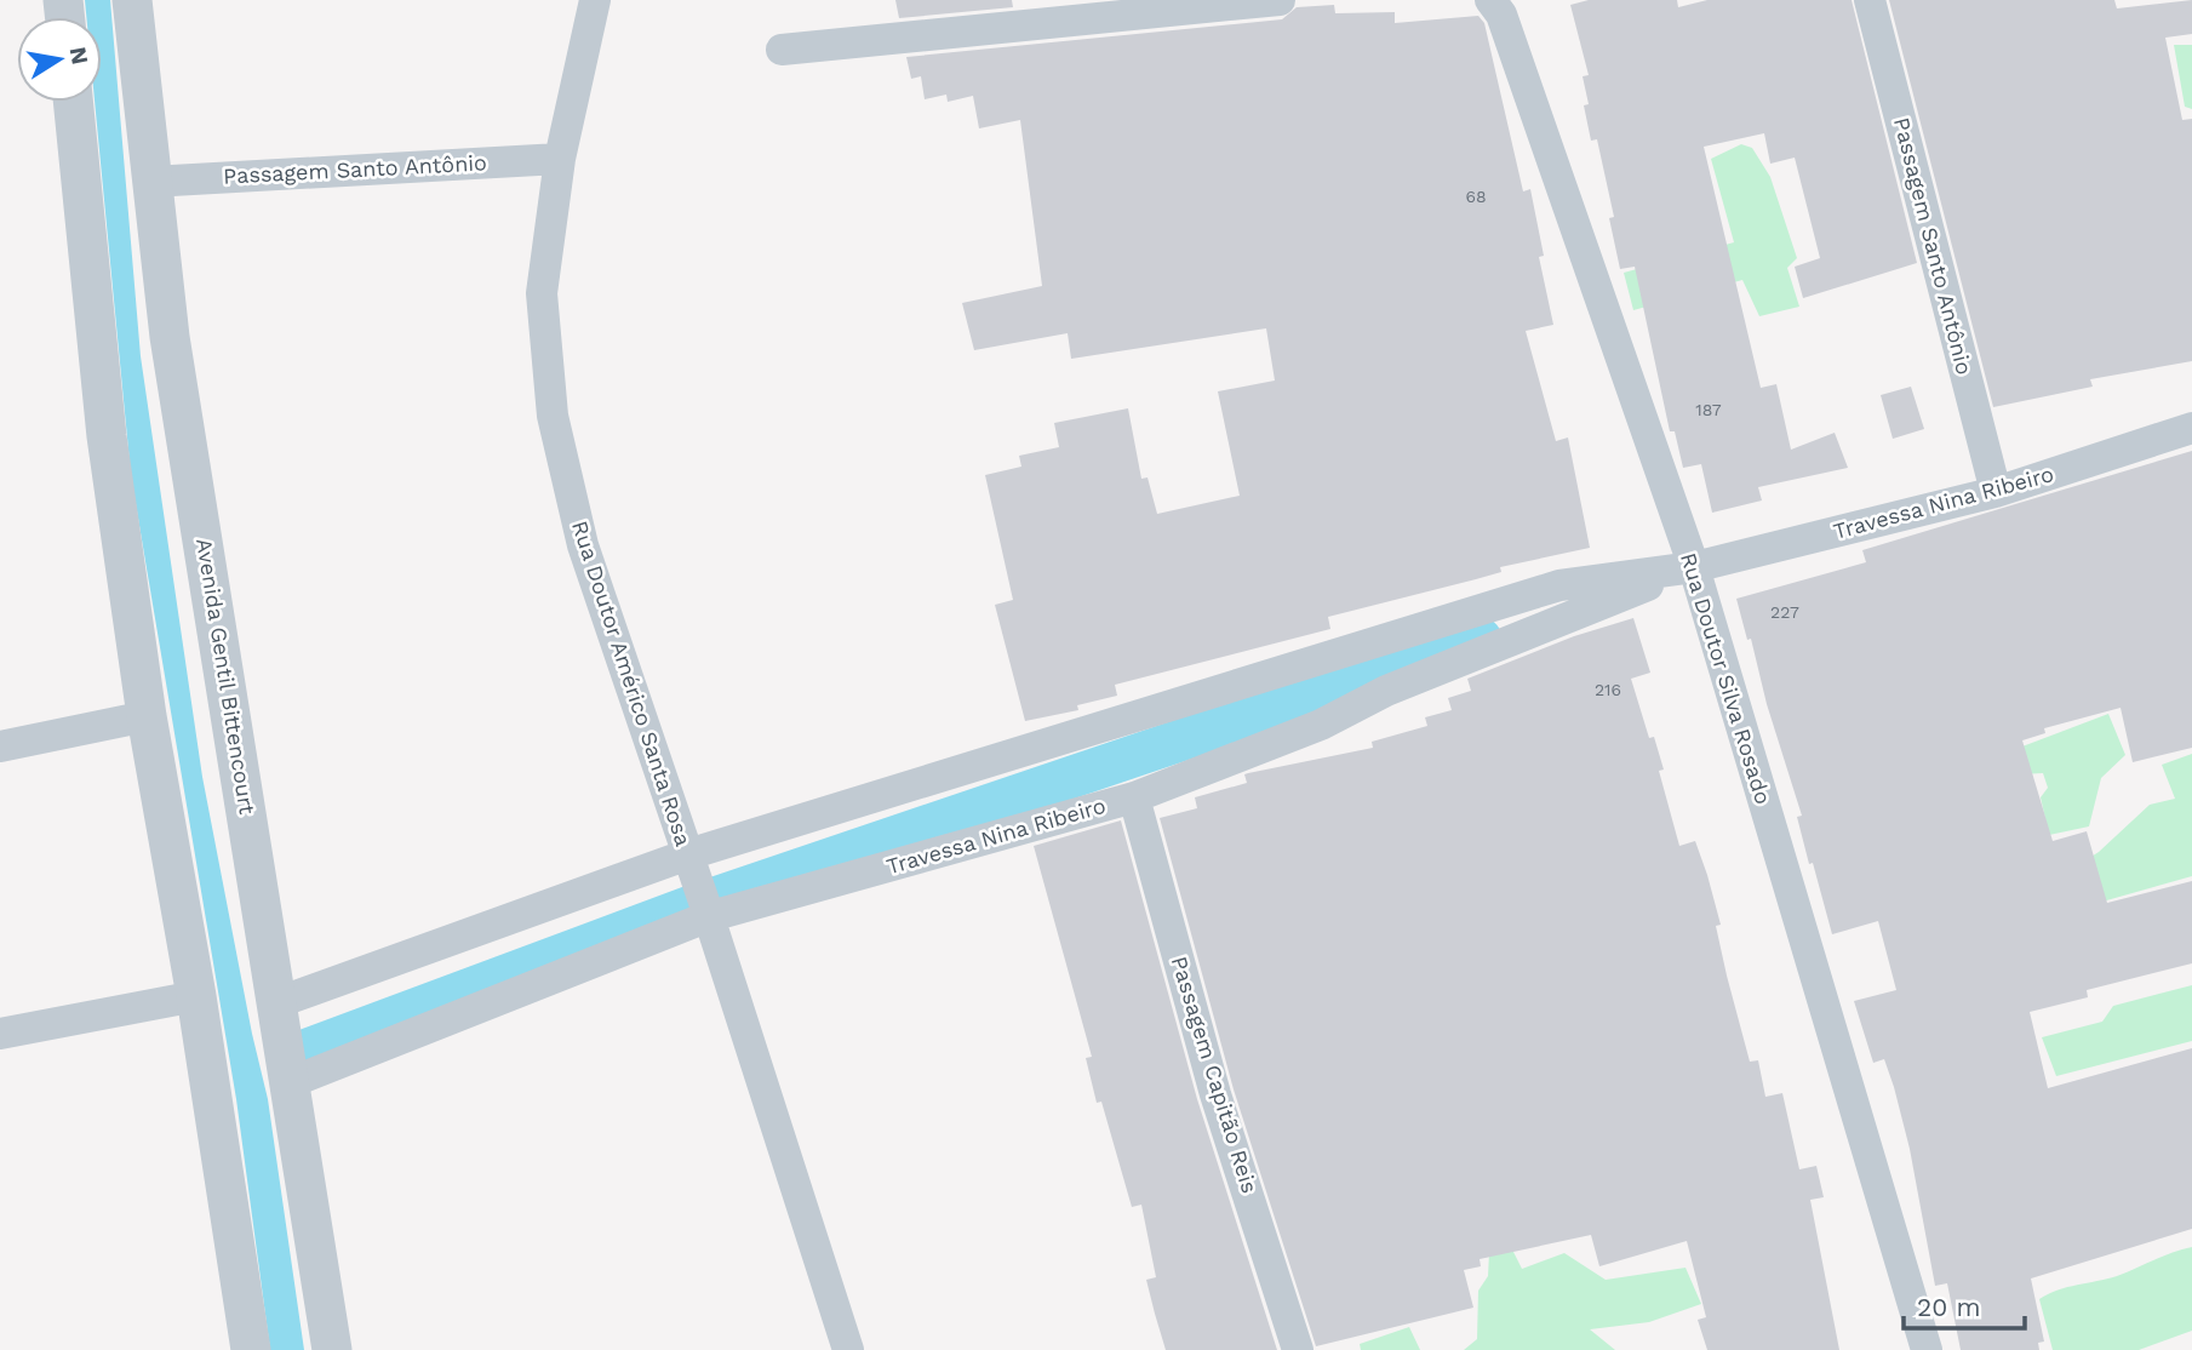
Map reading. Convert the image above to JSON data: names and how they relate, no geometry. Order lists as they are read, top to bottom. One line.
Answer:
{"streets":{"street":["Passagem Santo Antônio","Travessa Nina Ribeiro","Avenida Gentil Bittencourt","Rua Doutor Silva Rosado","Rua Doutor Américo Santa Rosa","Passagem Capitão Reis"]},"crossings":[["Passagem Santo Antônio","Travessa Nina Ribeiro"],["Passagem Santo Antônio","Avenida Gentil Bittencourt"],["Passagem Santo Antônio","Rua Doutor Américo Santa Rosa"],["Travessa Nina Ribeiro","Avenida Gentil Bittencourt"],["Travessa Nina Ribeiro","Rua Doutor Silva Rosado"],["Travessa Nina Ribeiro","Rua Doutor Américo Santa Rosa"],["Travessa Nina Ribeiro","Passagem Capitão Reis"]],"house_numbers":["68","187","227","216"],"scale_bar":"20 m","north":"right"}
